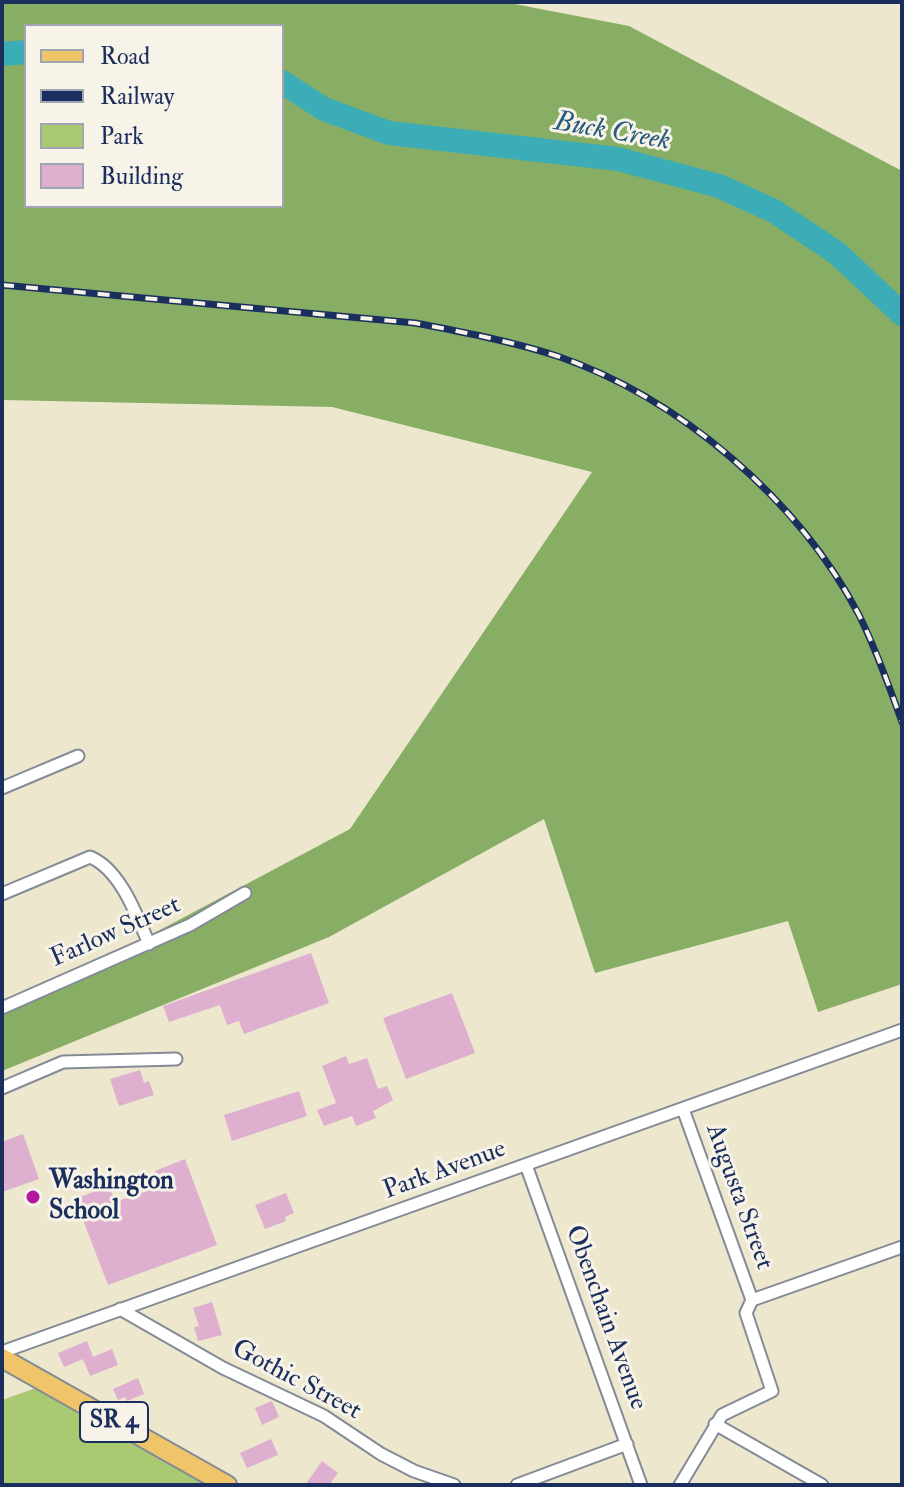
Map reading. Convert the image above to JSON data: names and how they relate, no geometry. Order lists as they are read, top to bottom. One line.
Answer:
{"streets":{"main road":["SR 4"],"street":["Farlow Street","Park Avenue","Augusta Street","Obenchain Avenue","Gothic Street"]},"crossings":[["Park Avenue","Augusta Street"],["Park Avenue","Obenchain Avenue"],["Park Avenue","Gothic Street"]],"water":["Buck Creek"],"places":["Washington School"],"legend":["Road","Railway","Park","Building"]}
